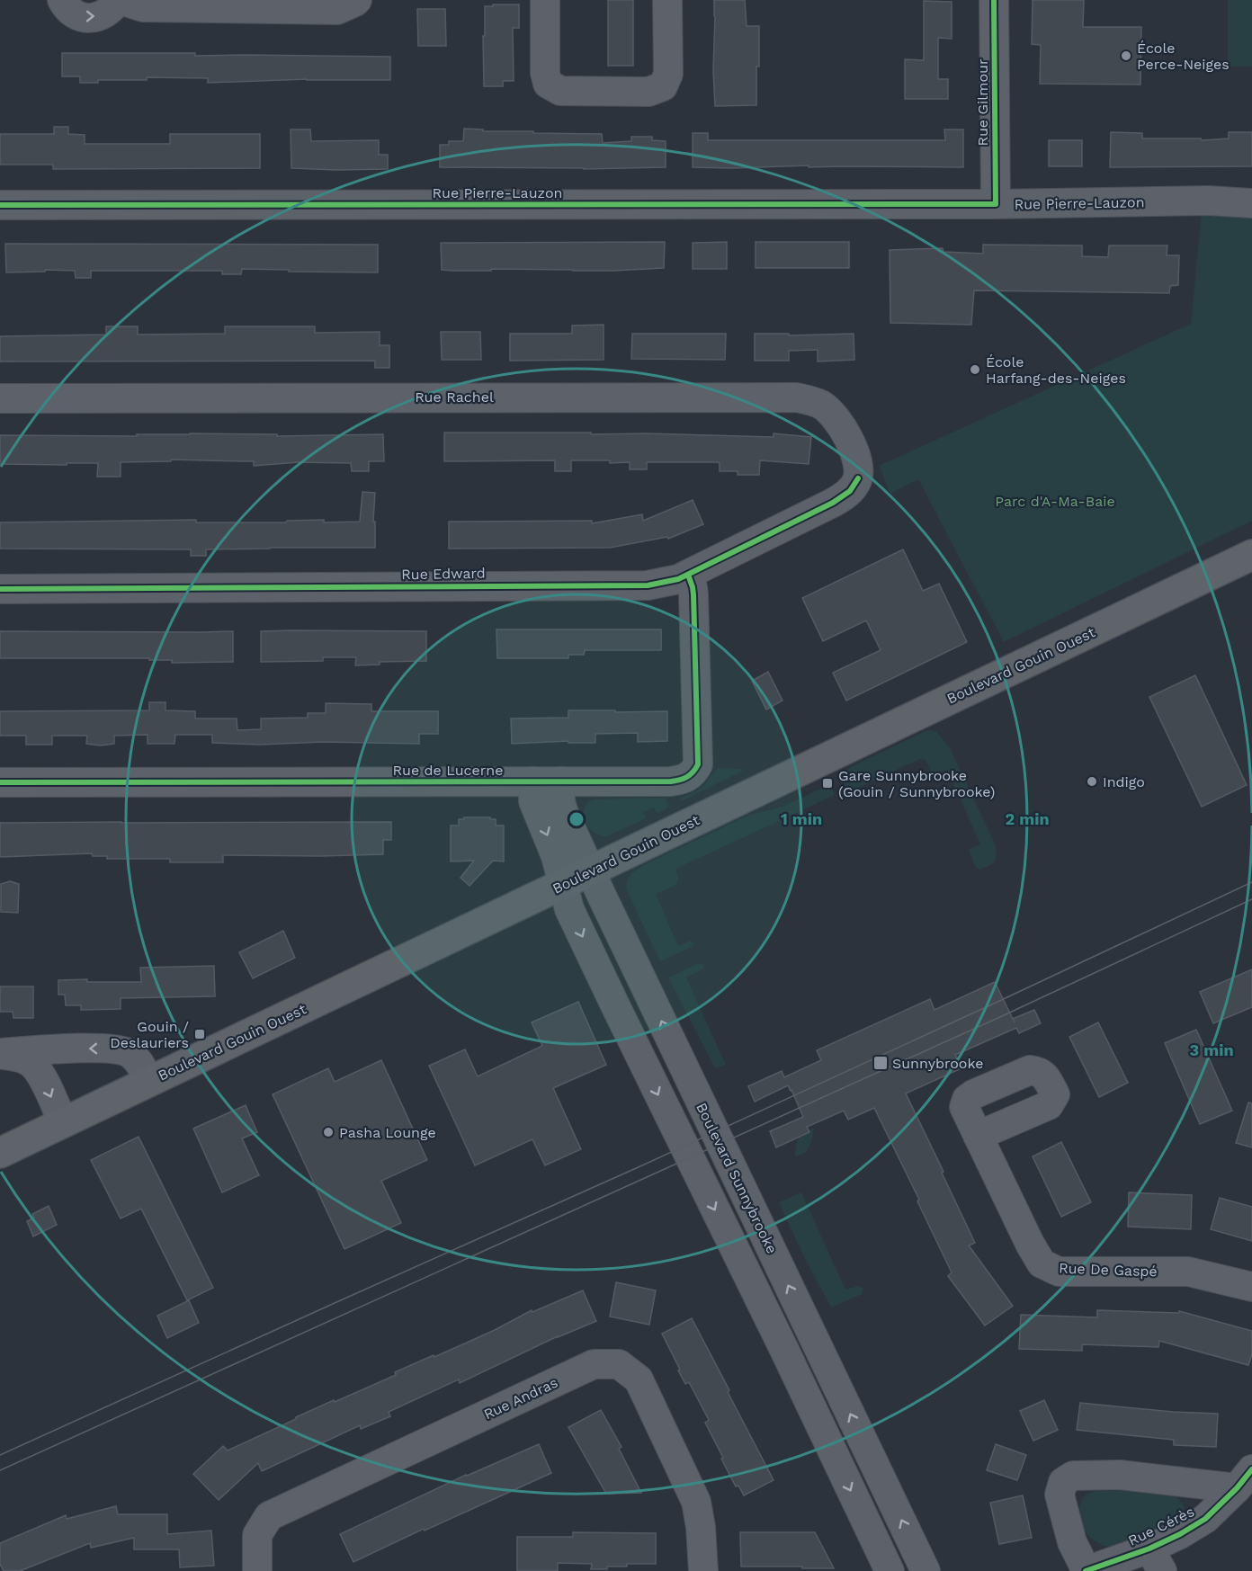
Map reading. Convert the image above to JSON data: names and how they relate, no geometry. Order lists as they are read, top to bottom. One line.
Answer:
{"streets":{"main road":["Boulevard Gouin Ouest"],"street":["Rue Gilmour","Rue Pierre-Lauzon","Rue Rachel","Rue Edward","Rue de Lucerne","Boulevard Sunnybrooke","Rue De Gaspé","Rue Andras","Rue Cérès"]},"crossings":[["Rue Gilmour","Rue Pierre-Lauzon"],["Rue Rachel","Rue Edward"],["Rue Edward","Rue de Lucerne"],["Boulevard Gouin Ouest","Boulevard Sunnybrooke"],["Rue de Lucerne","Boulevard Sunnybrooke"]],"parks":["Parc d'A-Ma-Baie"],"places":{"other":["École Perce-Neiges","École Harfang-des-Neiges","Indigo","Pasha Lounge"],"transit":["Gare Sunnybrooke (Gouin / Sunnybrooke)","Gouin / Deslauriers","Sunnybrooke"]},"rings":["1 min","2 min","3 min"]}
